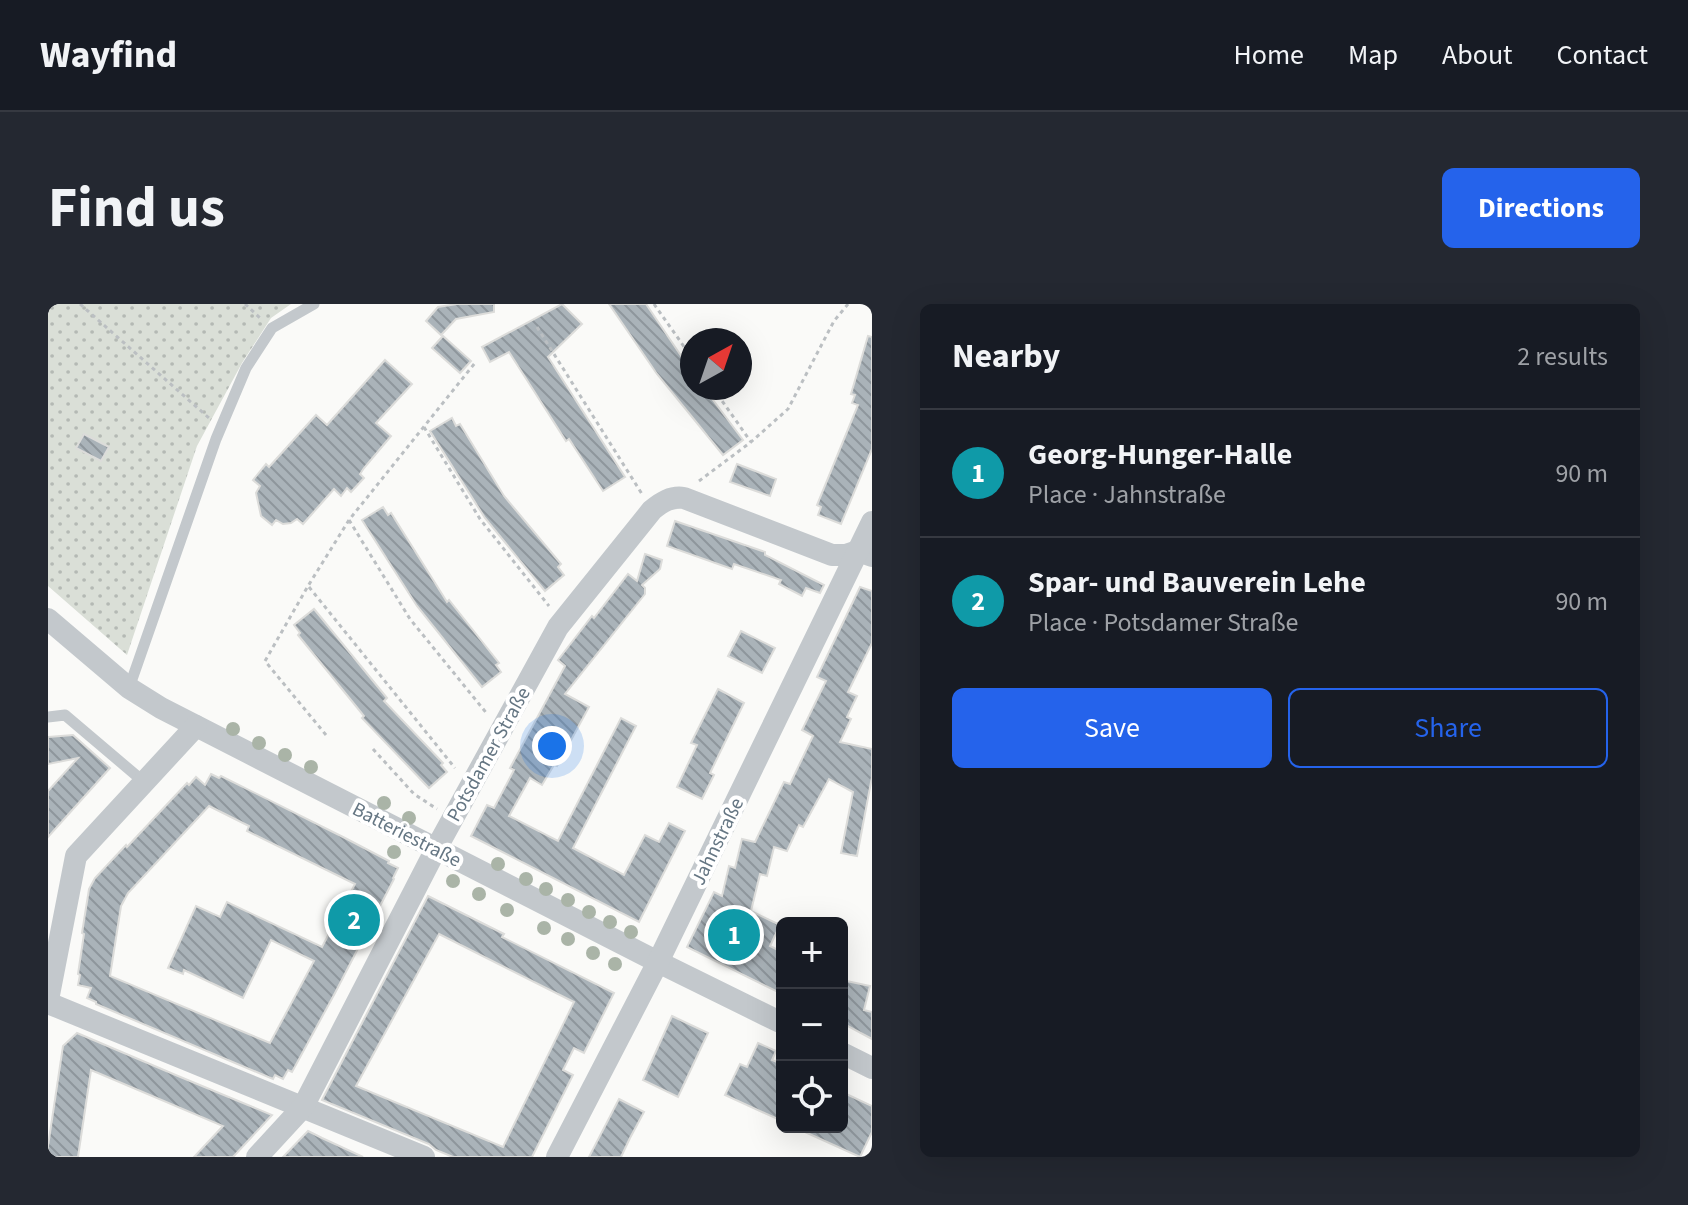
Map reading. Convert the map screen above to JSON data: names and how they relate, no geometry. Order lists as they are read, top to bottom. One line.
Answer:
{"streets":{"street":["Potsdamer Straße","Batteriestraße","Jahnstraße"]},"crossings":[["Potsdamer Straße","Batteriestraße"],["Batteriestraße","Jahnstraße"]],"north":"top right","page":{"header":"Wayfind","nav":["Home","Map","About","Contact"],"buttons":["Directions",["Save","Share"]],"title":"Find us","heading":["Nearby","2 results"],"list":[{"mark":"1","name":"Georg-Hunger-Halle","note":"Place · Jahnstraße","value":"90 m"},{"mark":"2","name":"Spar- und Bauverein Lehe","note":"Place · Potsdamer Straße","value":"90 m"}],"pins":["2","1"],"map_buttons":["+","−"]}}
